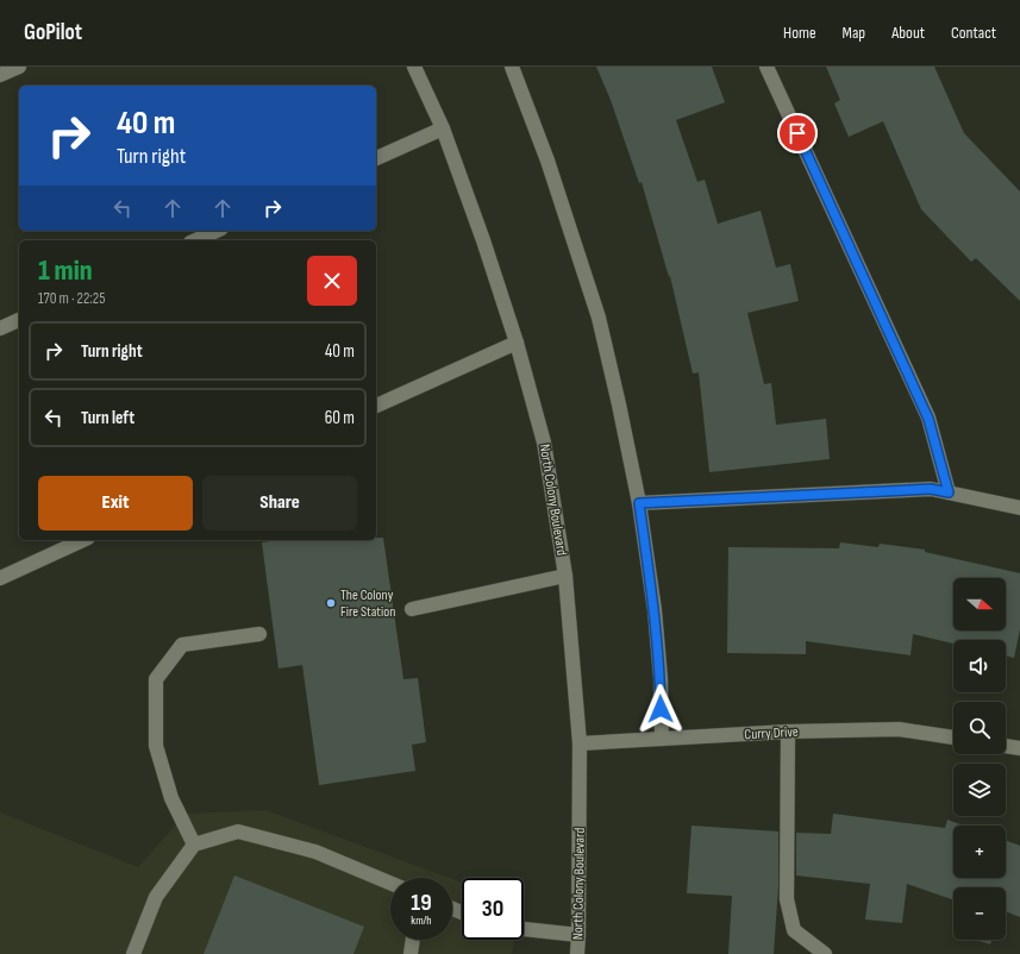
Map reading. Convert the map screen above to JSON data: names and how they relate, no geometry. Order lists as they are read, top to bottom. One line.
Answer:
{"streets":{"street":["North Colony Boulevard","Curry Drive"]},"crossings":[["North Colony Boulevard","Curry Drive"]],"places":["The Colony Fire Station"],"north":"right","page":{"header":"GoPilot","nav":["Home","Map","About","Contact"],"turn":["40 m","Turn right"],"heading":["1 min","170 m · 22:25"],"list":[{"name":"Turn right","value":"40 m"},{"name":"Turn left","value":"60 m"}],"buttons":["Exit","Share"],"map_buttons":["+","−"],"speed":"19 km/h","limit":"30"}}
